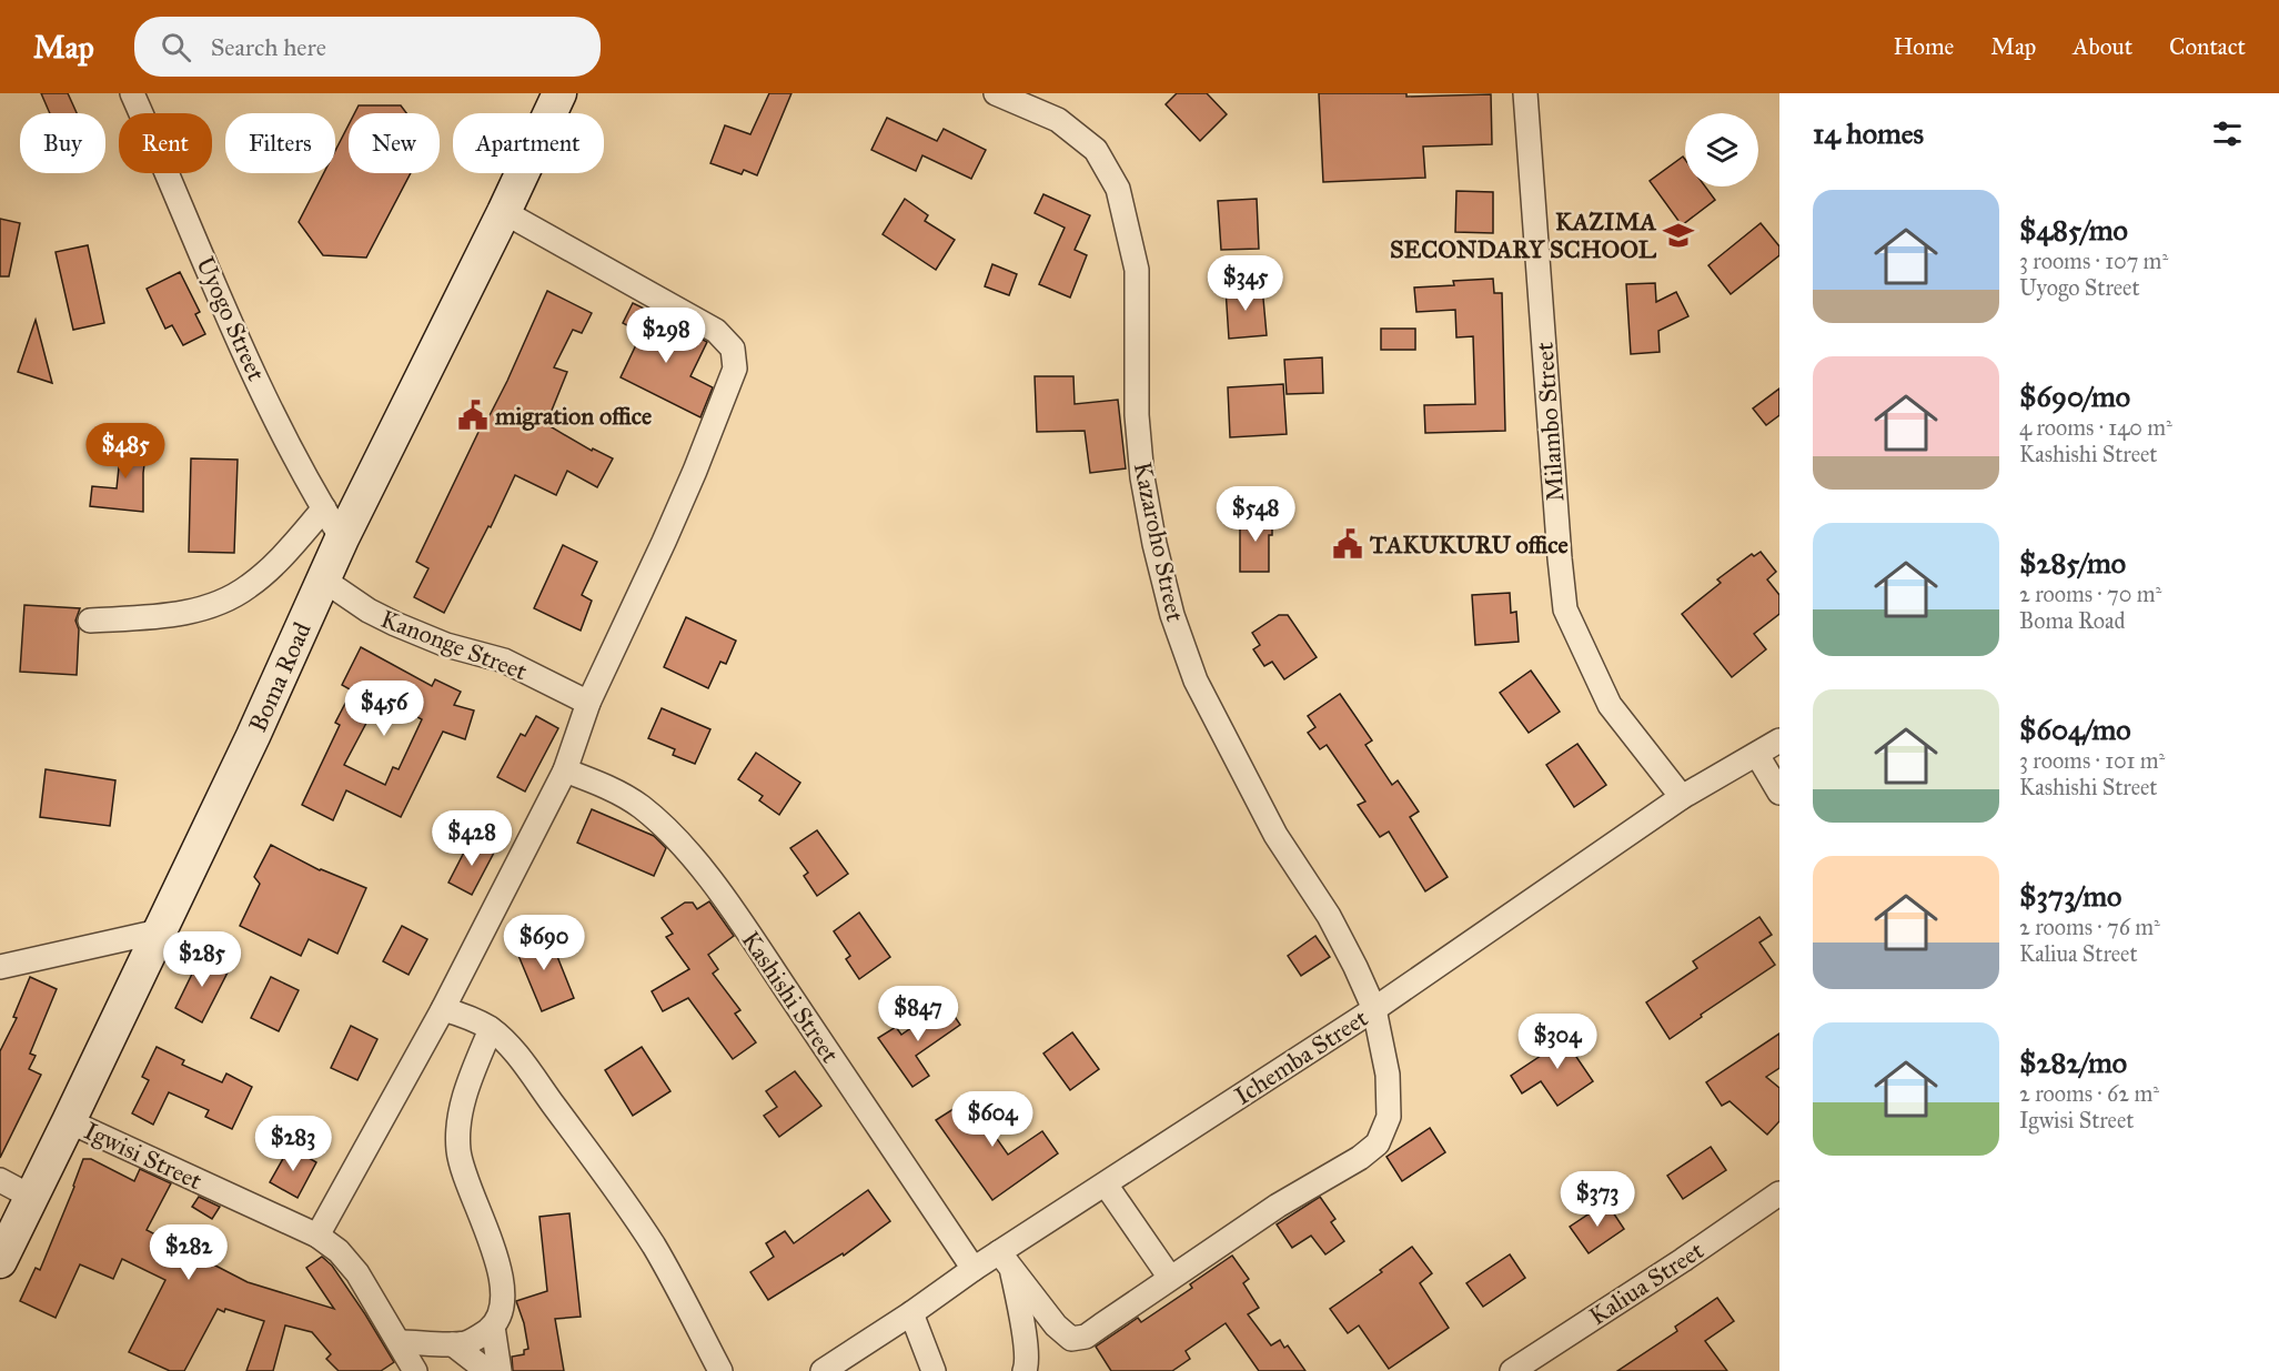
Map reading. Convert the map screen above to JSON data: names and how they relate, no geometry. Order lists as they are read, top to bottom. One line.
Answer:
{"streets":{"main road":["Boma Road"],"street":["Uyogo Street","Milambo Street","Kazaroho Street","Kanonge Street","Kashishi Street","Ichemba Street","Igwisi Street","Kaliua Street"]},"crossings":[["Uyogo Street","Boma Road"],["Milambo Street","Ichemba Street"],["Kazaroho Street","Ichemba Street"],["Kanonge Street","Boma Road"],["Boma Road","Igwisi Street"],["Kashishi Street","Ichemba Street"]],"places":{"school or university":["KAZIMA SECONDARY SCHOOL"],"public building":["migration office","TAKUKURU office"]},"page":{"header":"Map","search":"Search here","nav":["Home","Map","About","Contact"],"heading":"14 homes","chip":["Buy","Rent","Filters","New","Apartment"],"list":[{"name":"$485/mo","note":"3 rooms · 107 m² · Uyogo Street"},{"name":"$690/mo","note":"4 rooms · 140 m² · Kashishi Street"},{"name":"$285/mo","note":"2 rooms · 70 m² · Boma Road"},{"name":"$604/mo","note":"3 rooms · 101 m² · Kashishi Street"},{"name":"$373/mo","note":"2 rooms · 76 m² · Kaliua Street"},{"name":"$282/mo","note":"2 rooms · 62 m² · Igwisi Street"}],"price":["$345","$298","$485","$548","$456","$428","$690","$285","$847","$304","$604","$283","$373","$282"]}}
